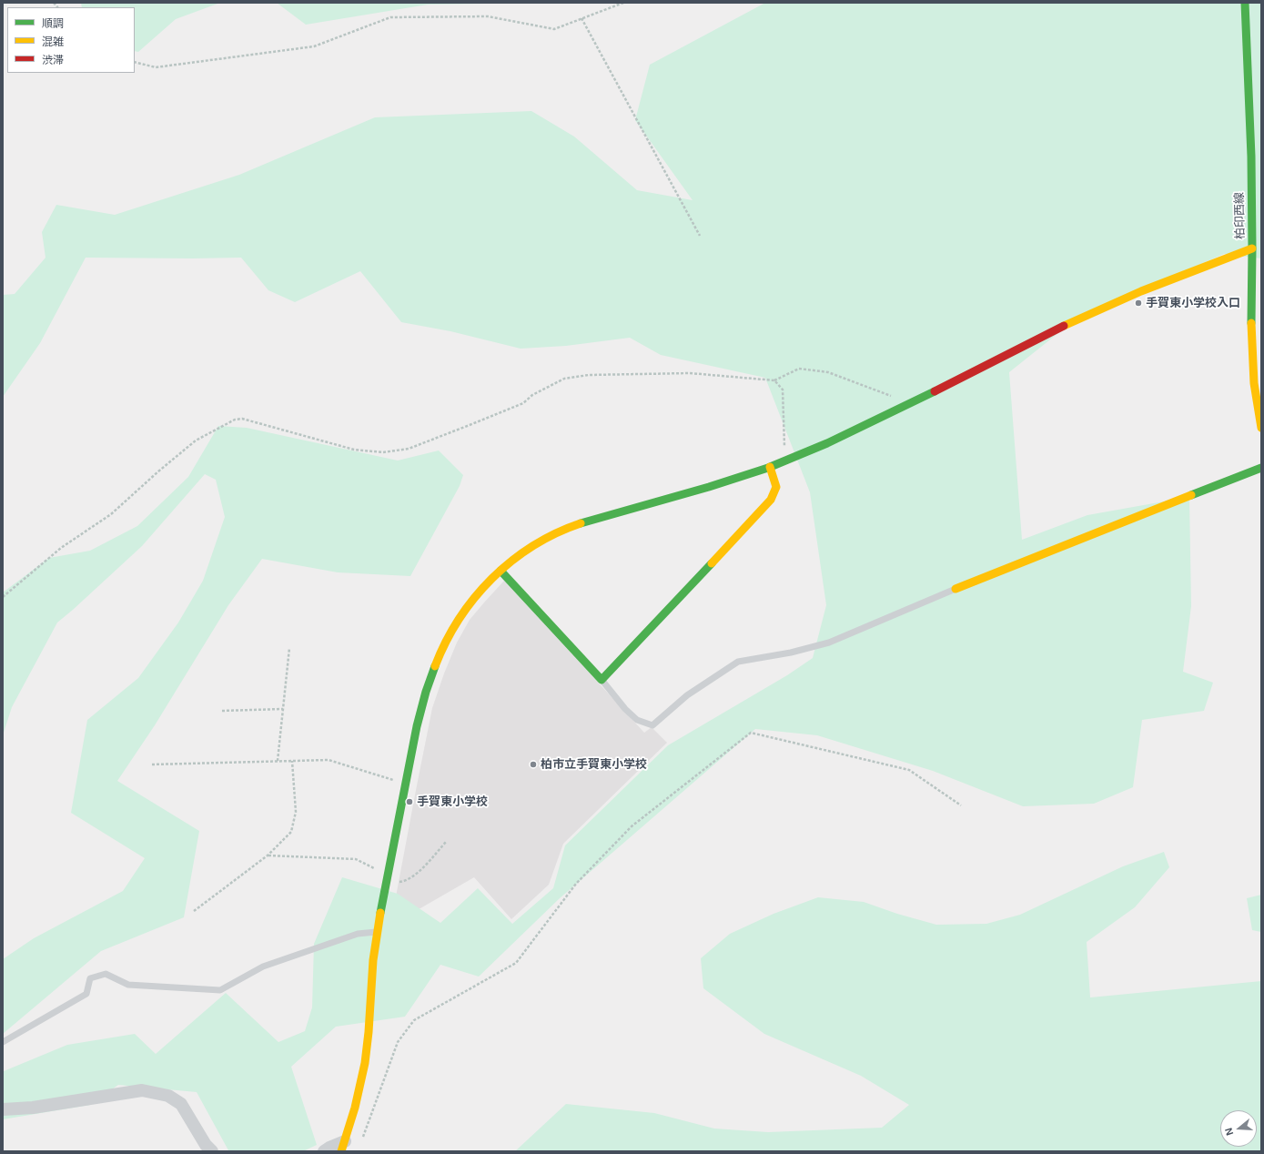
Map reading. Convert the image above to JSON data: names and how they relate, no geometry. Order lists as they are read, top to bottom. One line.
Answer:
{"streets":{"street":["柏印西線"]},"places":["手賀東小学校入口","柏市立手賀東小学校","手賀東小学校"],"legend":["順調","混雑","渋滞"],"north":"left"}
